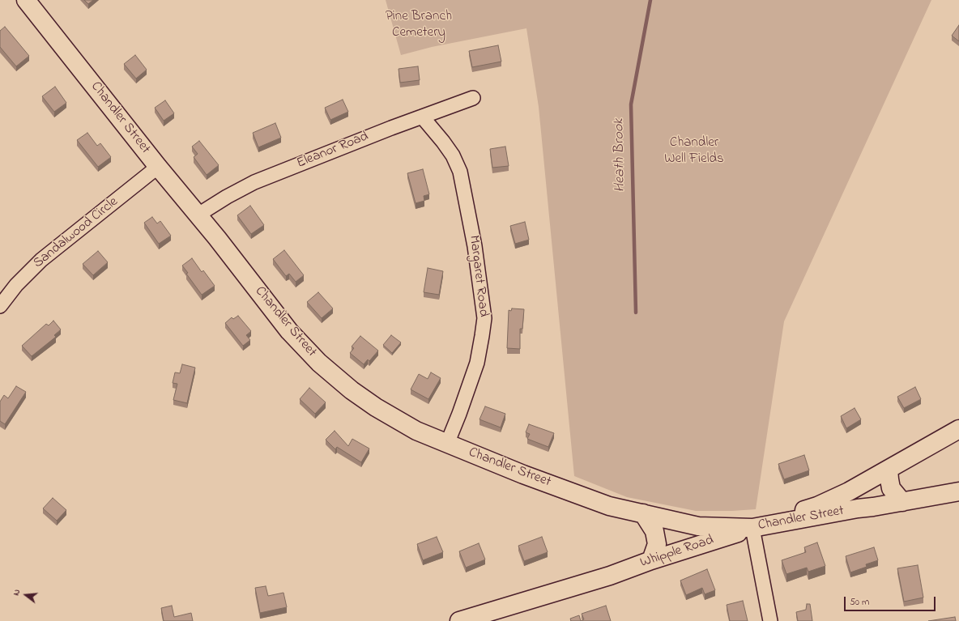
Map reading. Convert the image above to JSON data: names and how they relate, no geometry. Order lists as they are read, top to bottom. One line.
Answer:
{"streets":{"main road":["Chandler Street","Whipple Road"],"street":["Eleanor Road","Sandalwood Circle","Margaret Road"]},"crossings":[["Chandler Street","Eleanor Road"],["Chandler Street","Sandalwood Circle"],["Chandler Street","Margaret Road"],["Chandler Street","Whipple Road"],["Eleanor Road","Margaret Road"]],"water":["Heath Brook"],"parks":["Pine Branch Cemetery","Chandler Well Fields"],"scale_bar":"50 m","north":"left"}
